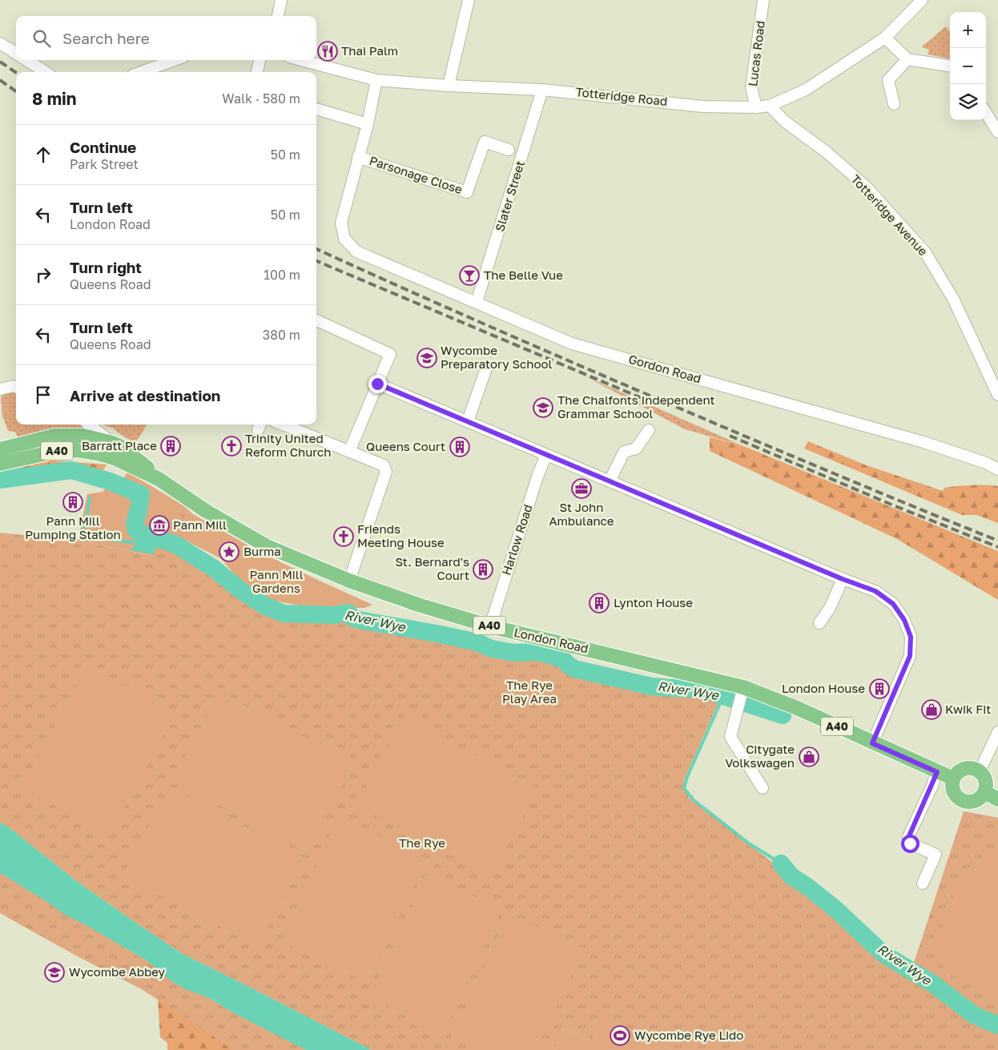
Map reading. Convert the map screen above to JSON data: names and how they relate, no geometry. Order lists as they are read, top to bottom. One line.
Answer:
{"streets":{"main road":["A40","London Road"],"street":["Lucas Road","Totteridge Road","Parsonage Close","Slater Street","Totteridge Avenue","Gordon Road","Harlow Road"]},"crossings":[["Lucas Road","Totteridge Road"],["Totteridge Road","Slater Street"],["Totteridge Road","Totteridge Avenue"],["Parsonage Close","Gordon Road"],["Slater Street","Gordon Road"],["A40","London Road"],["Harlow Road","London Road"]],"water":["River Wye"],"parks":["Pann Mill Gardens","The Rye Play Area","The Rye"],"places":{"restaurant":["Thai Palm"],"bar":["The Belle Vue"],"school or university":["Wycombe Preparatory School","The Chalfonts Independent Grammar School","Wycombe Abbey"],"building":["Barratt Place","Queens Court","Pann Mill Pumping Station","St. Bernard's Court","Lynton House","London House"],"church":["Trinity United Reform Church","Friends Meeting House"],"office":["St John Ambulance"],"museum":["Pann Mill"],"place":["Burma"],"shop":["Kwik Fit","Citygate Volkswagen"],"sports":["Wycombe Rye Lido"]},"page":{"map_buttons":["+","−"],"search":"Search here","heading":["8 min","Walk · 580 m"],"list":[["Continue","Park Street","50 m"],["Turn left","London Road","50 m"],["Turn right","Queens Road","100 m"],["Turn left","Queens Road","380 m"],"Arrive at destination"]}}
